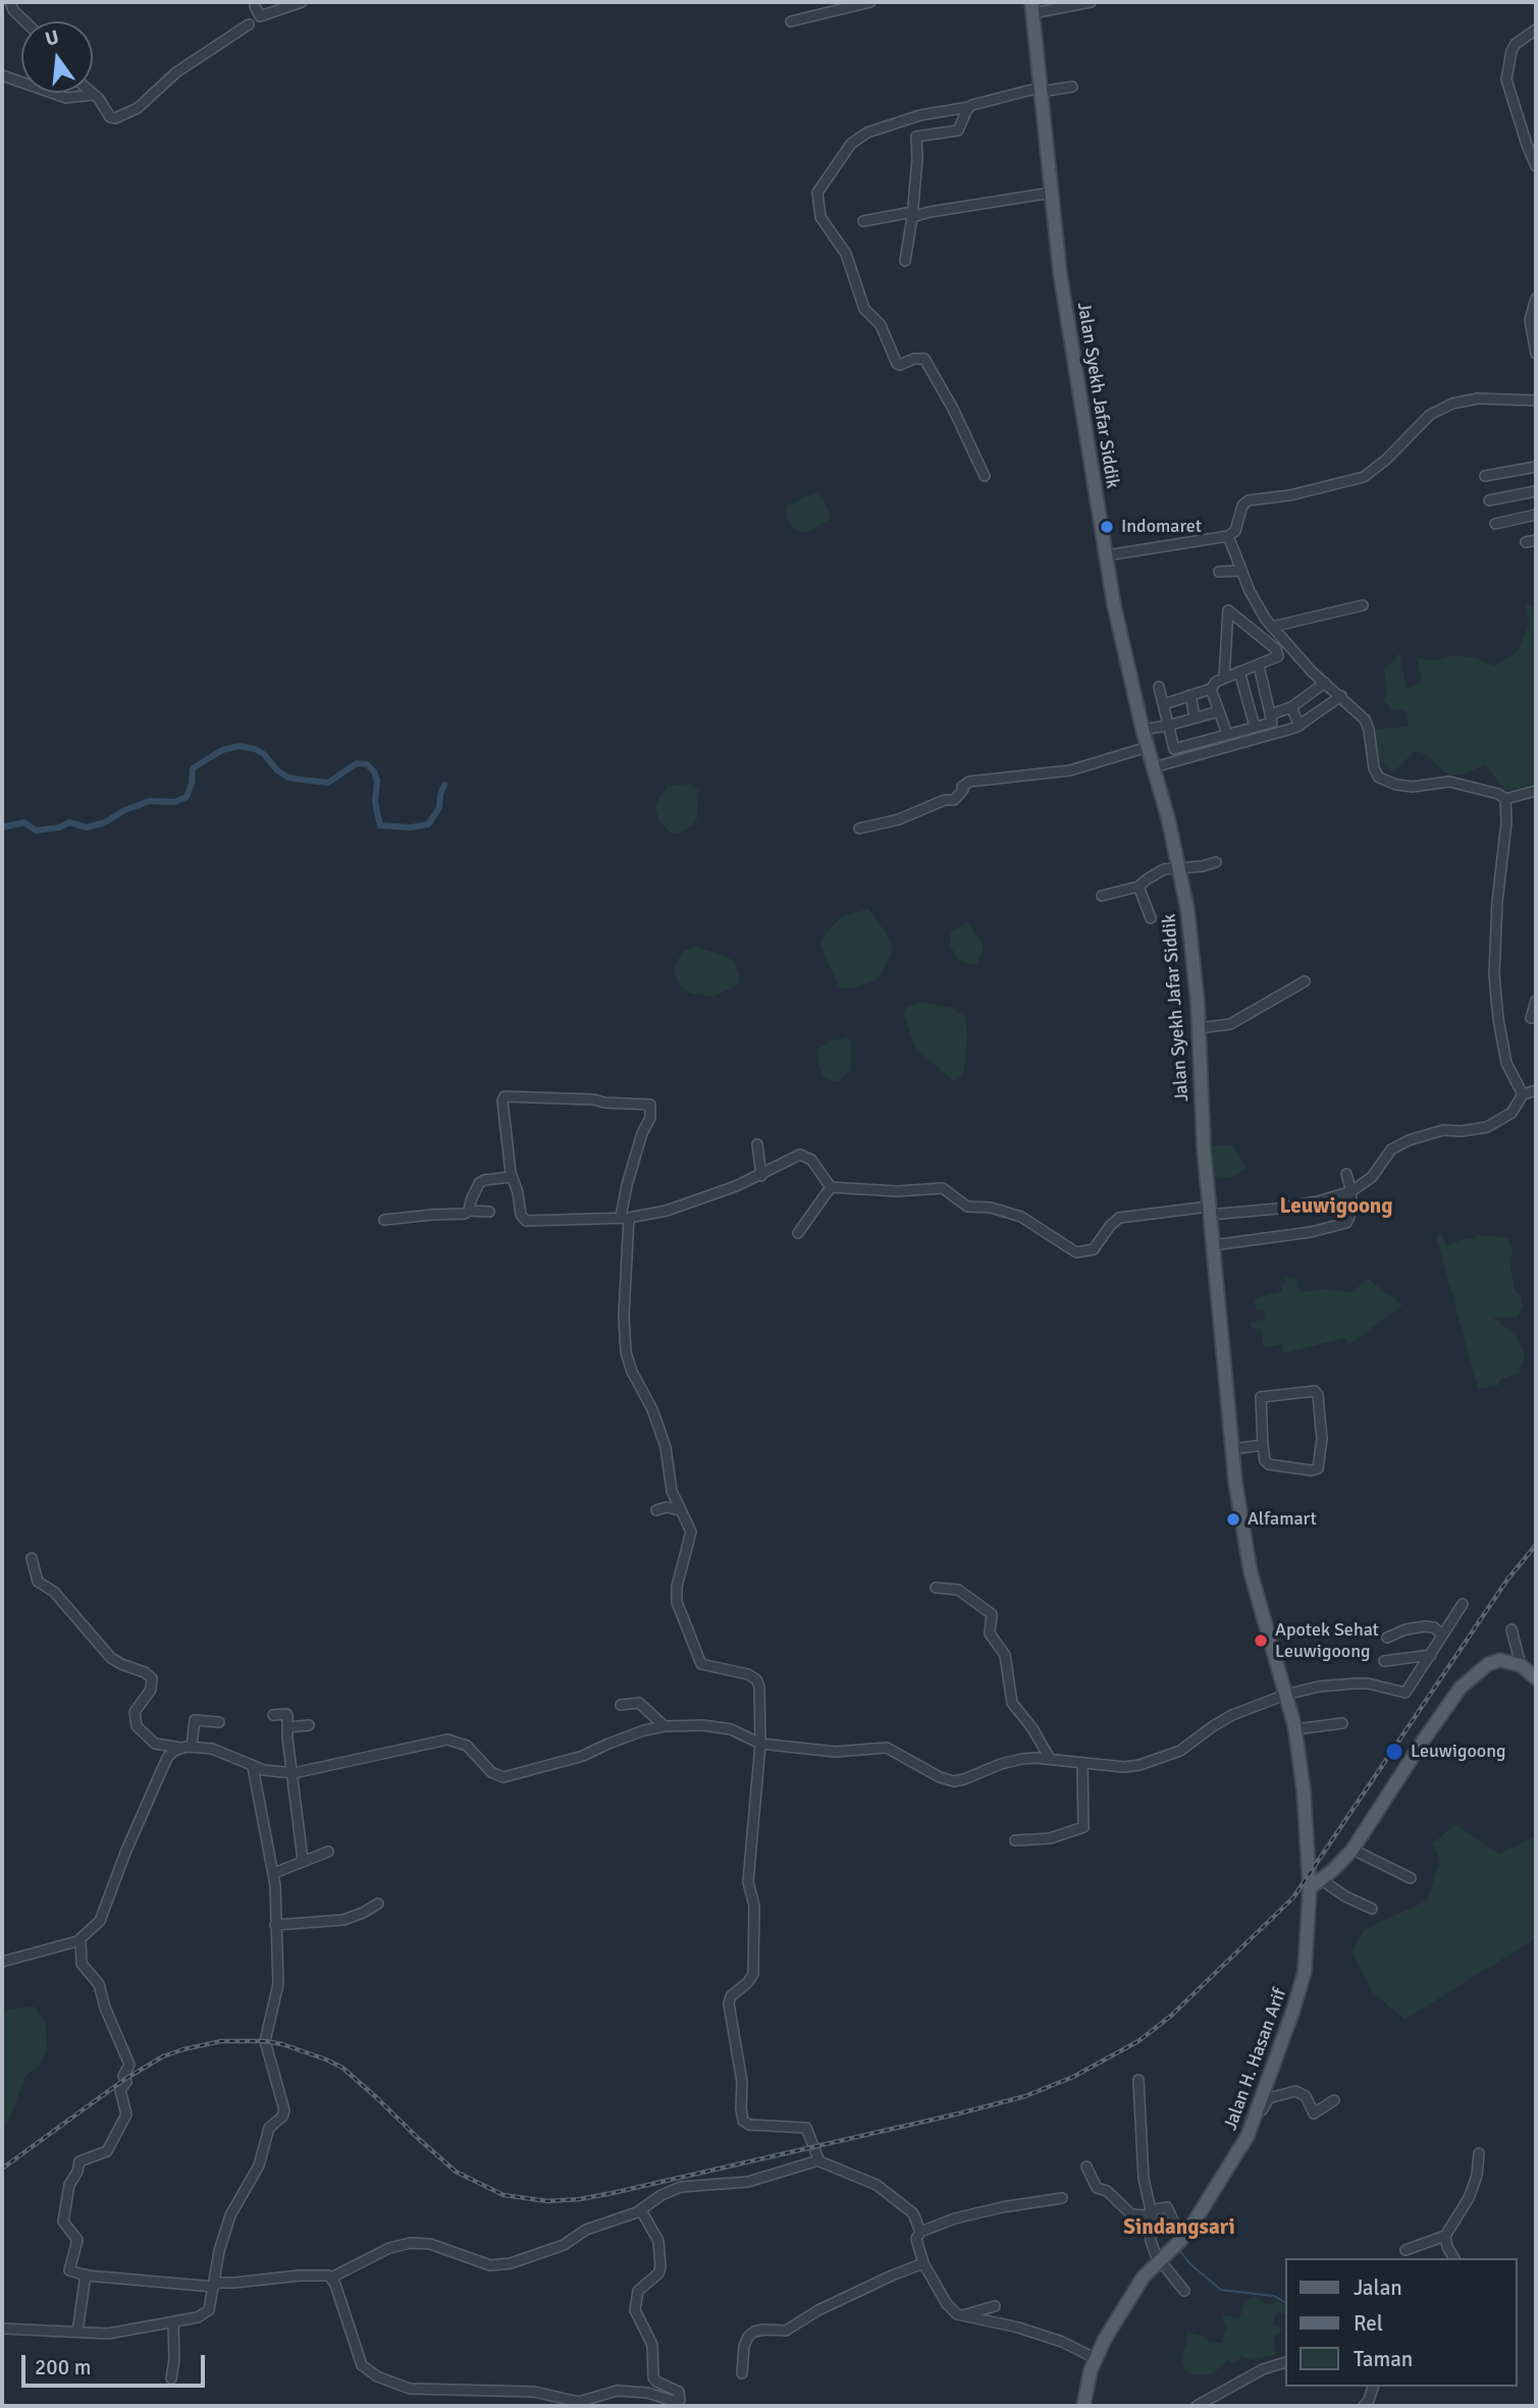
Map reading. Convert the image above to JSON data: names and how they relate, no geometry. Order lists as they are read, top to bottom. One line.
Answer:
{"streets":{"main road":["Jalan Syekh Jafar Siddik","Jalan H. Hasan Arif"]},"crossings":[["Jalan Syekh Jafar Siddik","Jalan H. Hasan Arif"]],"districts":["Leuwigoong","Sindangsari"],"places":["Indomaret","Alfamart","Apotek Sehat Leuwigoong","Leuwigoong"],"legend":["Jalan","Rel","Taman"],"scale_bar":"200 m","north":"top"}
